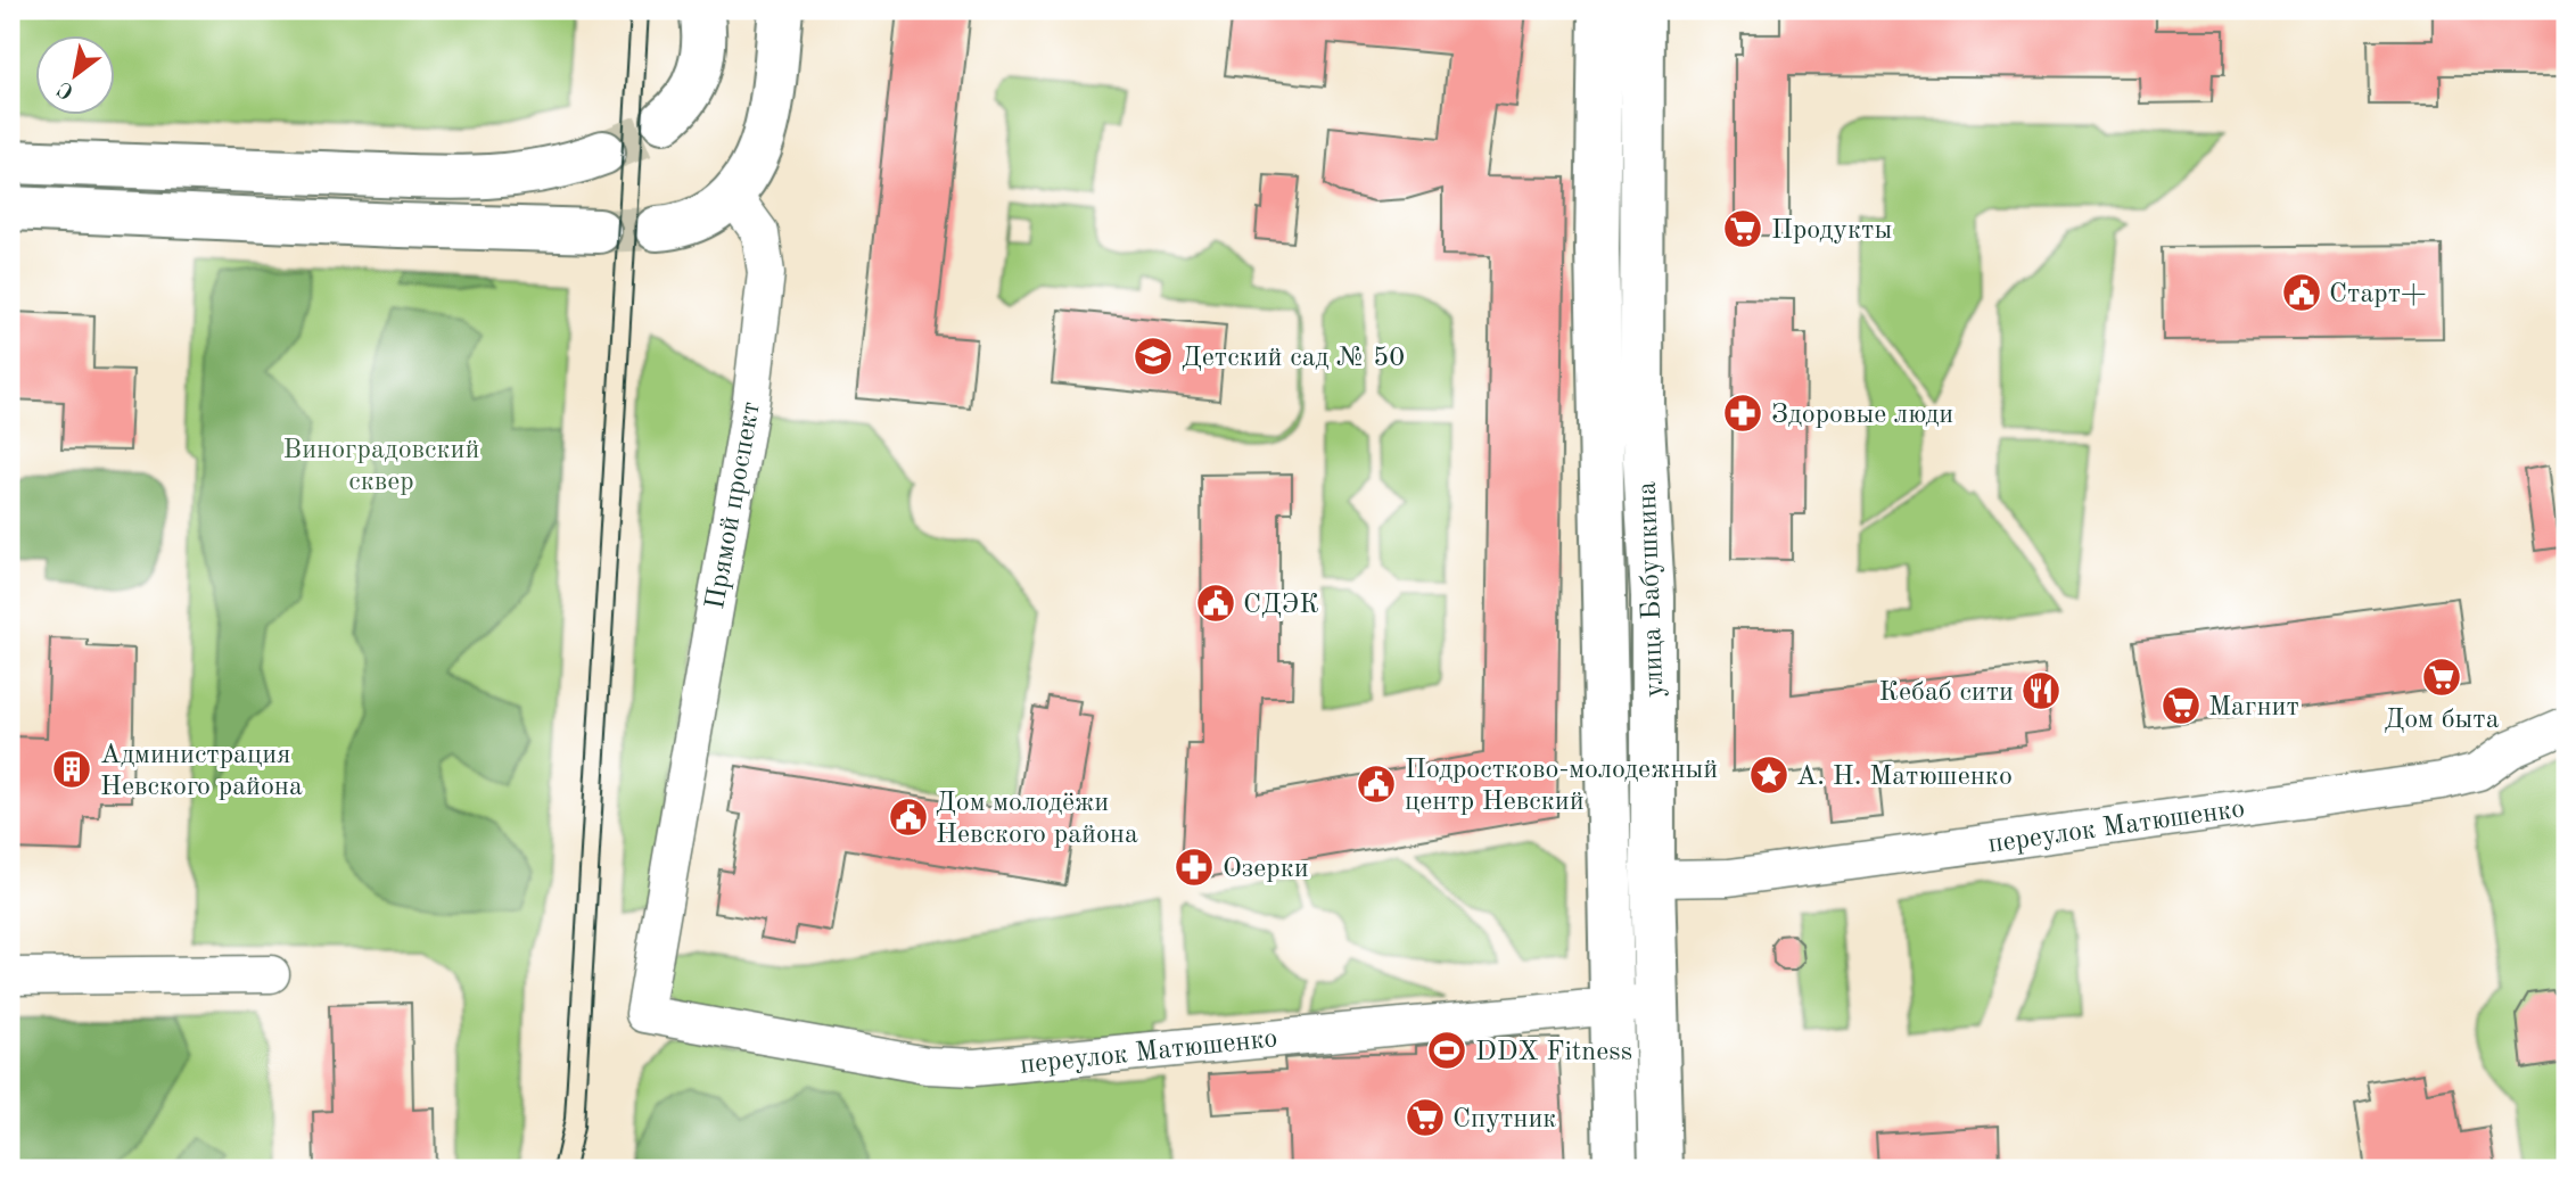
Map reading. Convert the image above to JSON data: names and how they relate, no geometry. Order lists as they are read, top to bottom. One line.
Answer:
{"streets":{"street":["Прямой проспект","улица Бабушкина","переулок Матюшенко"]},"crossings":[["Прямой проспект","переулок Матюшенко"],["улица Бабушкина","переулок Матюшенко"]],"parks":["Виноградовский сквер"],"places":{"supermarket":["Продукты","Дом быта","Магнит","Спутник"],"public building":["Старт+","СДЭК","Подростково-молодежный центр Невский","Дом молодёжи Невского района"],"school or university":["Детский сад № 50"],"pharmacy":["Здоровые люди","Озерки"],"restaurant":["Кебаб сити"],"building":["Администрация Невского района"],"place":["А. Н. Матюшенко"],"sports":["DDX Fitness"]},"north":"bottom left"}
